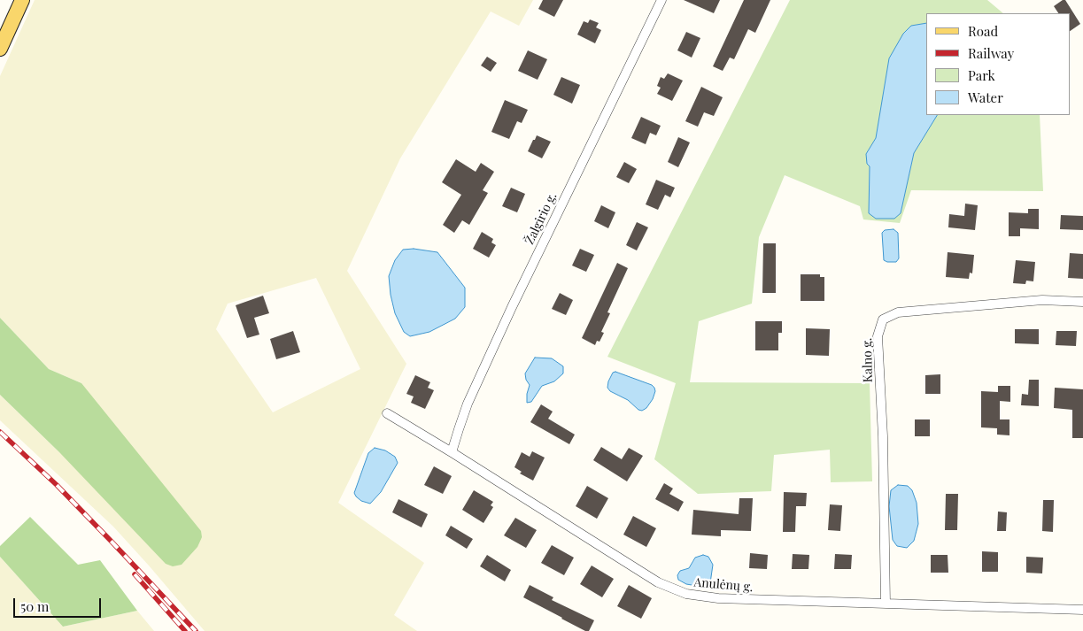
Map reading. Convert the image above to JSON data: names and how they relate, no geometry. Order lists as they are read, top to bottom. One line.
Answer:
{"streets":{"street":["Žalgirio g.","Kalno g.","Anulėnų g."]},"crossings":[["Žalgirio g.","Anulėnų g."],["Kalno g.","Anulėnų g."]],"legend":["Road","Railway","Park","Water"],"scale_bar":"50 m"}
